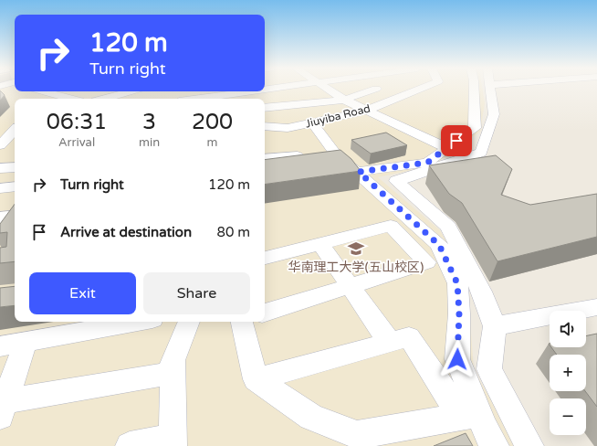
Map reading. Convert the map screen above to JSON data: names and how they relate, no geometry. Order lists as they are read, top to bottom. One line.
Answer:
{"streets":{"street":["Jiuyiba Road"]},"places":{"school or university":["华南理工大学(五山校区)"]},"page":{"turn":["120 m","Turn right"],"eta":["06:31","Arrival","3","min","200","m"],"list":[{"name":"Turn right","value":"120 m"},{"name":"Arrive at destination","value":"80 m"}],"buttons":["Exit","Share"],"map_buttons":["+","−"]}}
